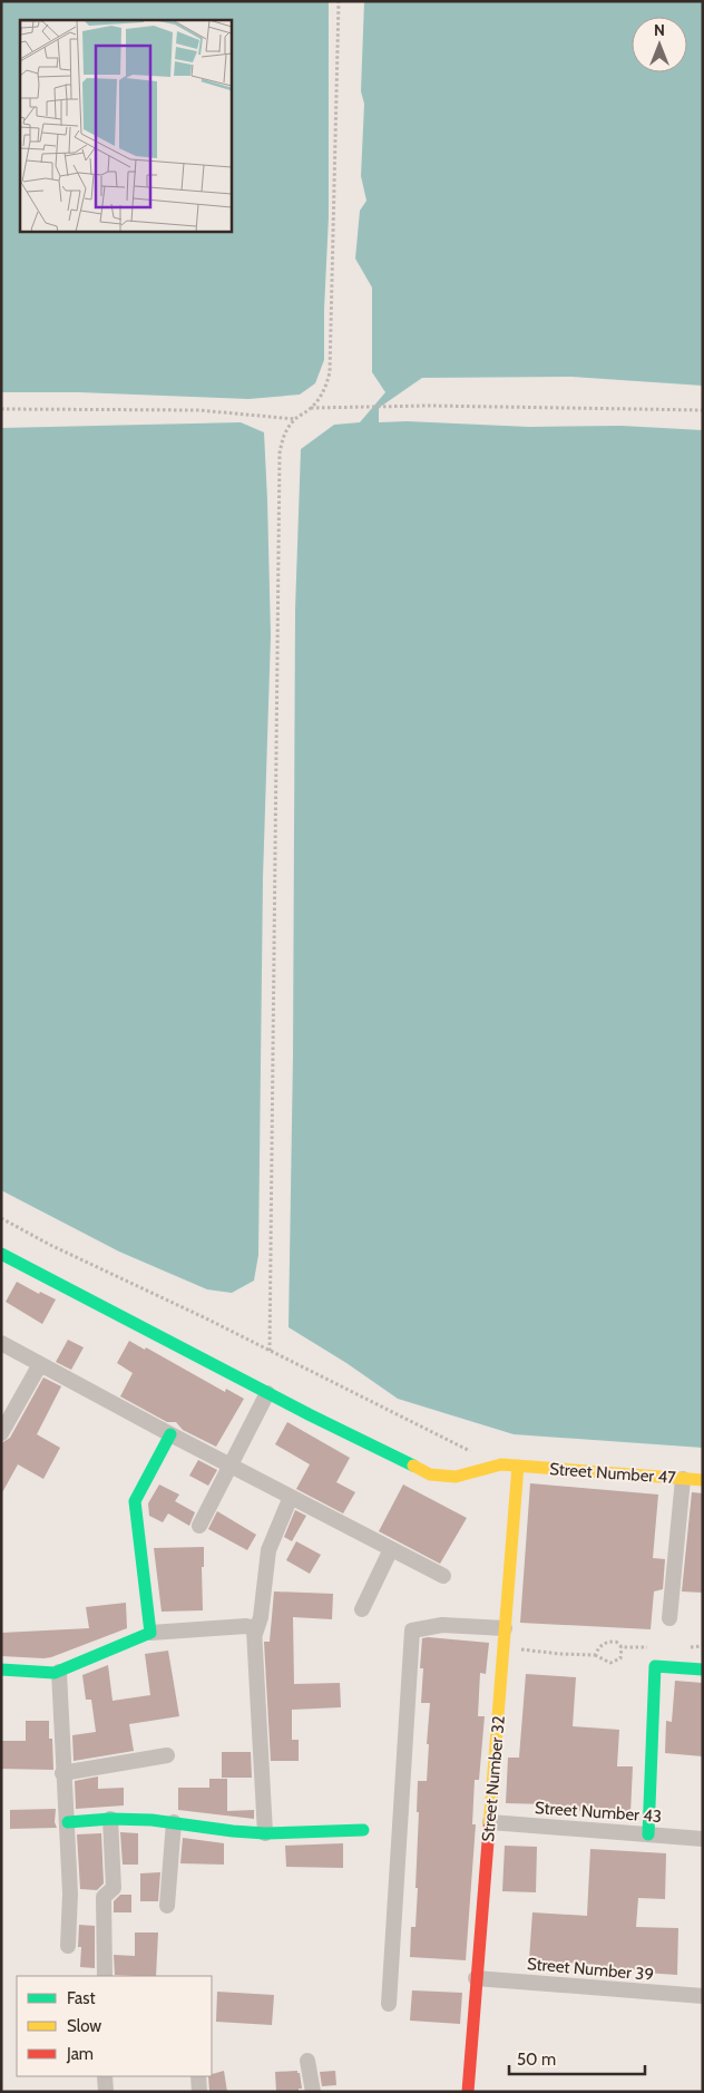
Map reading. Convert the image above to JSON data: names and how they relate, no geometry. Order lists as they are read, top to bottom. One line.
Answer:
{"streets":{"street":["Street Number 47","Street Number 32","Street Number 43","Street Number 39"]},"crossings":[["Street Number 47","Street Number 32"],["Street Number 32","Street Number 43"],["Street Number 32","Street Number 39"]],"legend":["Fast","Slow","Jam"],"scale_bar":"50 m","north":"top"}
